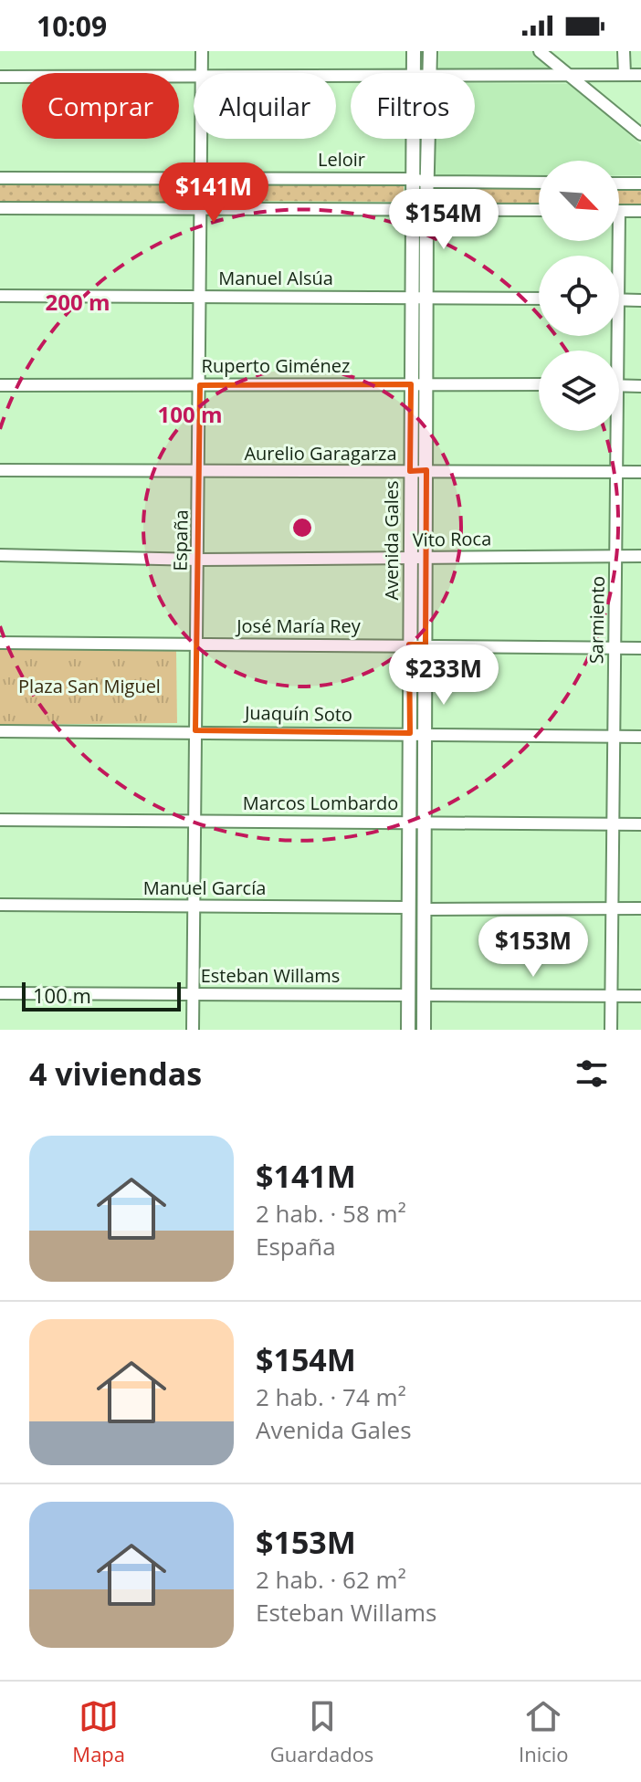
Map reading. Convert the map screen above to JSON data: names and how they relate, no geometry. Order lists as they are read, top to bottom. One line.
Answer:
{"streets":{"street":["Leloir","Manuel Alsúa","Ruperto Giménez","Aurelio Garagarza","Vito Roca","España","Avenida Gales","Sarmiento","José María Rey","Juaquín Soto","Marcos Lombardo","Manuel García","Esteban Willams"]},"crossings":[["Leloir","España"],["Leloir","Avenida Gales"],["Manuel Alsúa","España"],["Manuel Alsúa","Avenida Gales"],["Ruperto Giménez","España"],["Ruperto Giménez","Avenida Gales"],["Aurelio Garagarza","España"],["Aurelio Garagarza","Avenida Gales"],["Aurelio Garagarza","Sarmiento"],["Vito Roca","España"],["Vito Roca","Avenida Gales"],["Vito Roca","Sarmiento"],["España","José María Rey"],["España","Juaquín Soto"],["España","Marcos Lombardo"],["España","Manuel García"],["España","Esteban Willams"],["Avenida Gales","José María Rey"],["Avenida Gales","Juaquín Soto"],["Avenida Gales","Marcos Lombardo"],["Avenida Gales","Manuel García"],["Avenida Gales","Esteban Willams"],["Sarmiento","José María Rey"],["Sarmiento","Juaquín Soto"],["Sarmiento","Marcos Lombardo"]],"parks":["Plaza San Miguel"],"scale_bar":"100 m","north":"bottom right","page":{"status":"10:09","chip":["Comprar","Alquilar","Filtros"],"price":["$141M","$154M","$233M","$153M"],"scale":"100 m","heading":"4 viviendas","list":[{"name":"$141M","note":"2 hab. · 58 m² · España"},{"name":"$154M","note":"2 hab. · 74 m² · Avenida Gales"},{"name":"$153M","note":"2 hab. · 62 m² · Esteban Willams"}],"tabs":["Mapa","Guardados","Inicio"]},"rings":["200 m","100 m"]}
